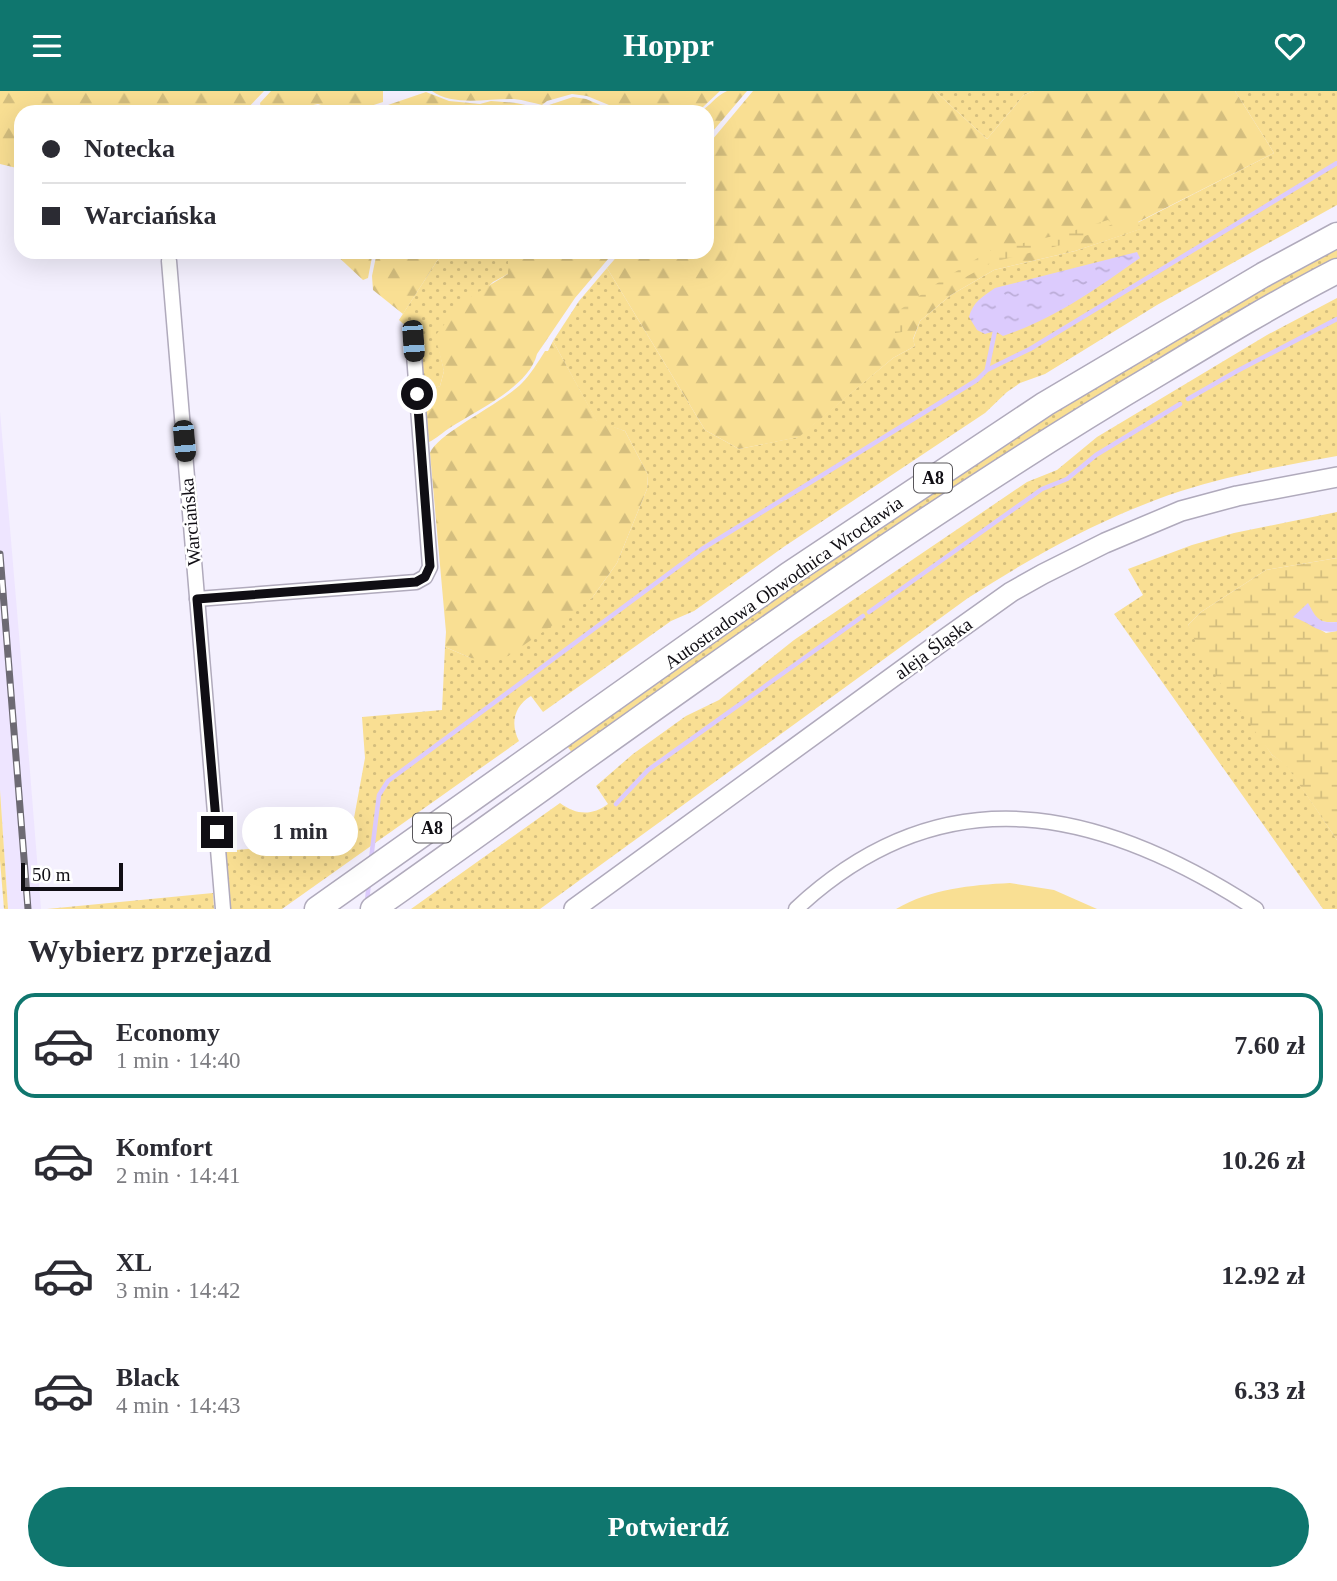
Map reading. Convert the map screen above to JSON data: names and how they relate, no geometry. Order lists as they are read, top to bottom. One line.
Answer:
{"streets":{"highway":["A8","Autostradowa Obwodnica Wrocławia"],"street":["Warciańska","aleja Śląska"]},"scale_bar":"50 m","page":{"header":"Hoppr","banner":["Notecka","Warciańska"],"bubble":"1 min","scale":"50 m","heading":"Wybierz przejazd","list":[{"name":"Economy","note":"1 min · 14:40","value":"7.60 zł"},{"name":"Komfort","note":"2 min · 14:41","value":"10.26 zł"},{"name":"XL","note":"3 min · 14:42","value":"12.92 zł"},{"name":"Black","note":"4 min · 14:43","value":"6.33 zł"}],"buttons":"Potwierdź"}}
